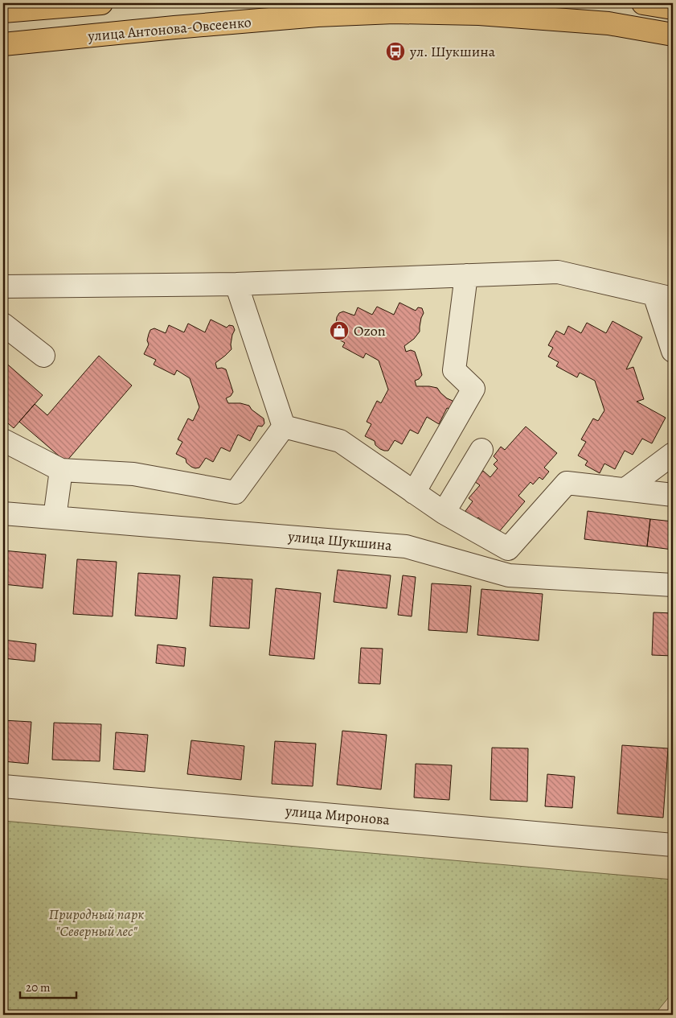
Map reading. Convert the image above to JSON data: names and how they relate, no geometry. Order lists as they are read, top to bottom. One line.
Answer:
{"streets":{"highway":["улица Антонова-Овсеенко"],"street":["улица Шукшина","улица Миронова"]},"parks":["Природный парк \"Северный лес\""],"places":{"bus stop":["ул. Шукшина"],"shop":["Ozon"]},"scale_bar":"20 m"}
